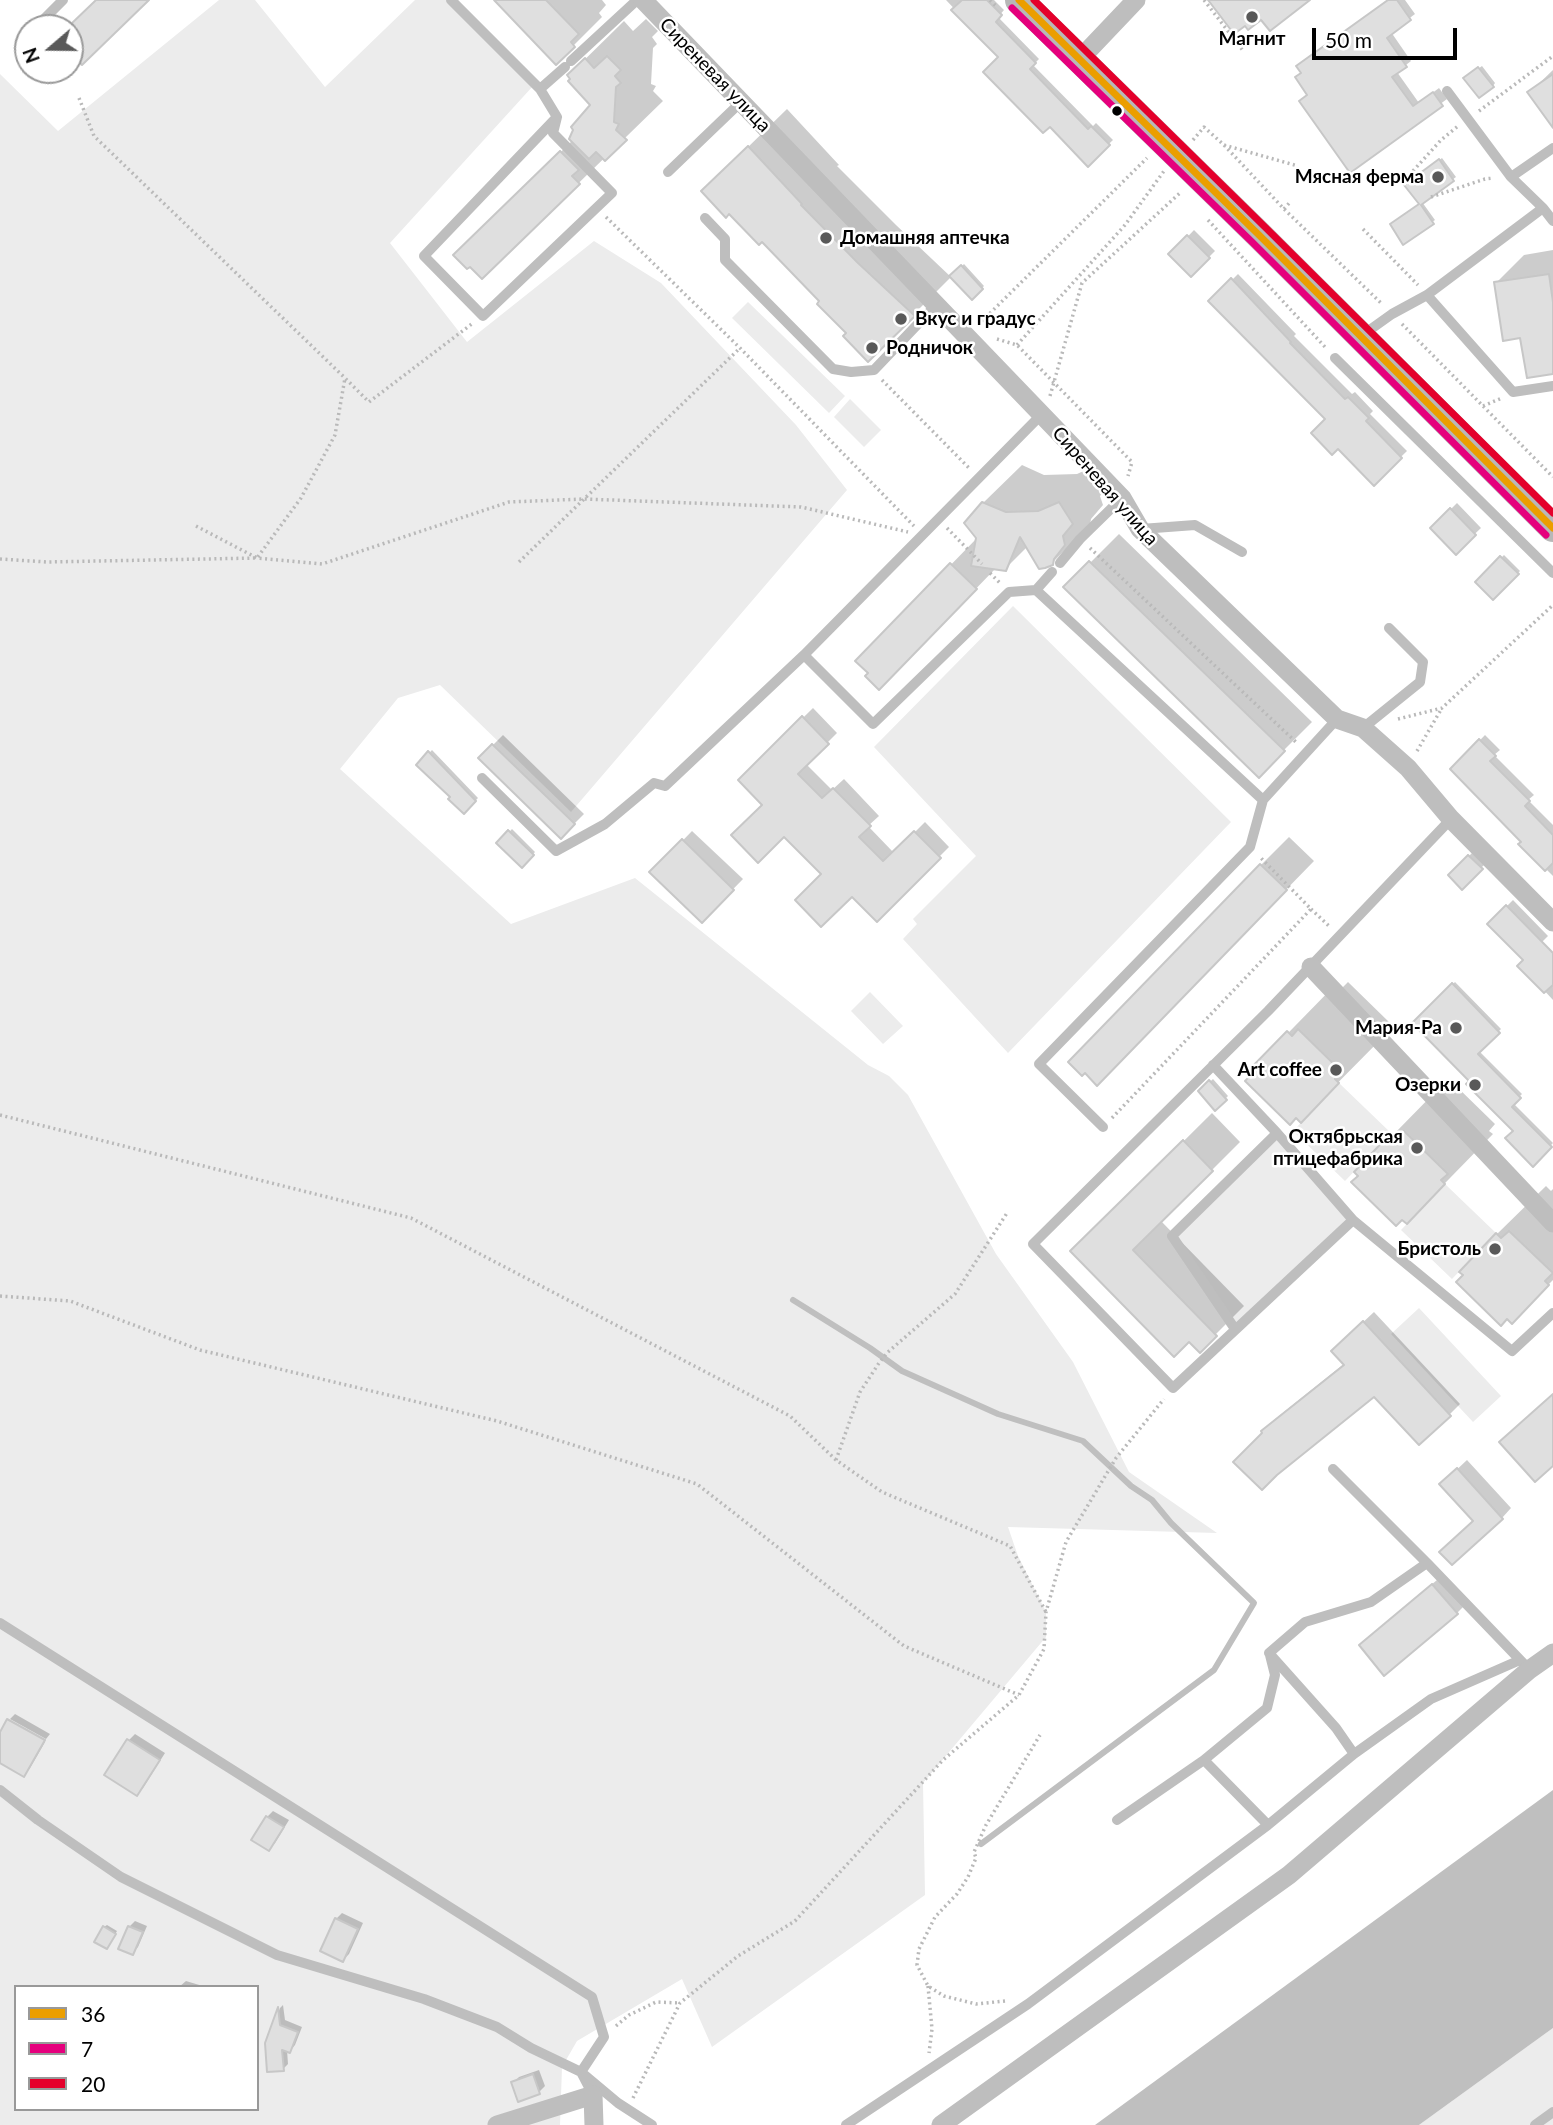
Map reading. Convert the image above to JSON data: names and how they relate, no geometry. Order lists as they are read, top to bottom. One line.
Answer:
{"streets":{"street":["Сиреневая улица"]},"places":["Магнит","Мясная ферма","Домашняя аптечка","Вкус и градус","Родничок","Мария-Ра","Art coffee","Озерки","Октябрьская птицефабрика","Бристоль"],"lines":["transit line 36","transit line 20","transit line 7"],"legend":["36","7","20"],"scale_bar":"50 m","north":"left"}
